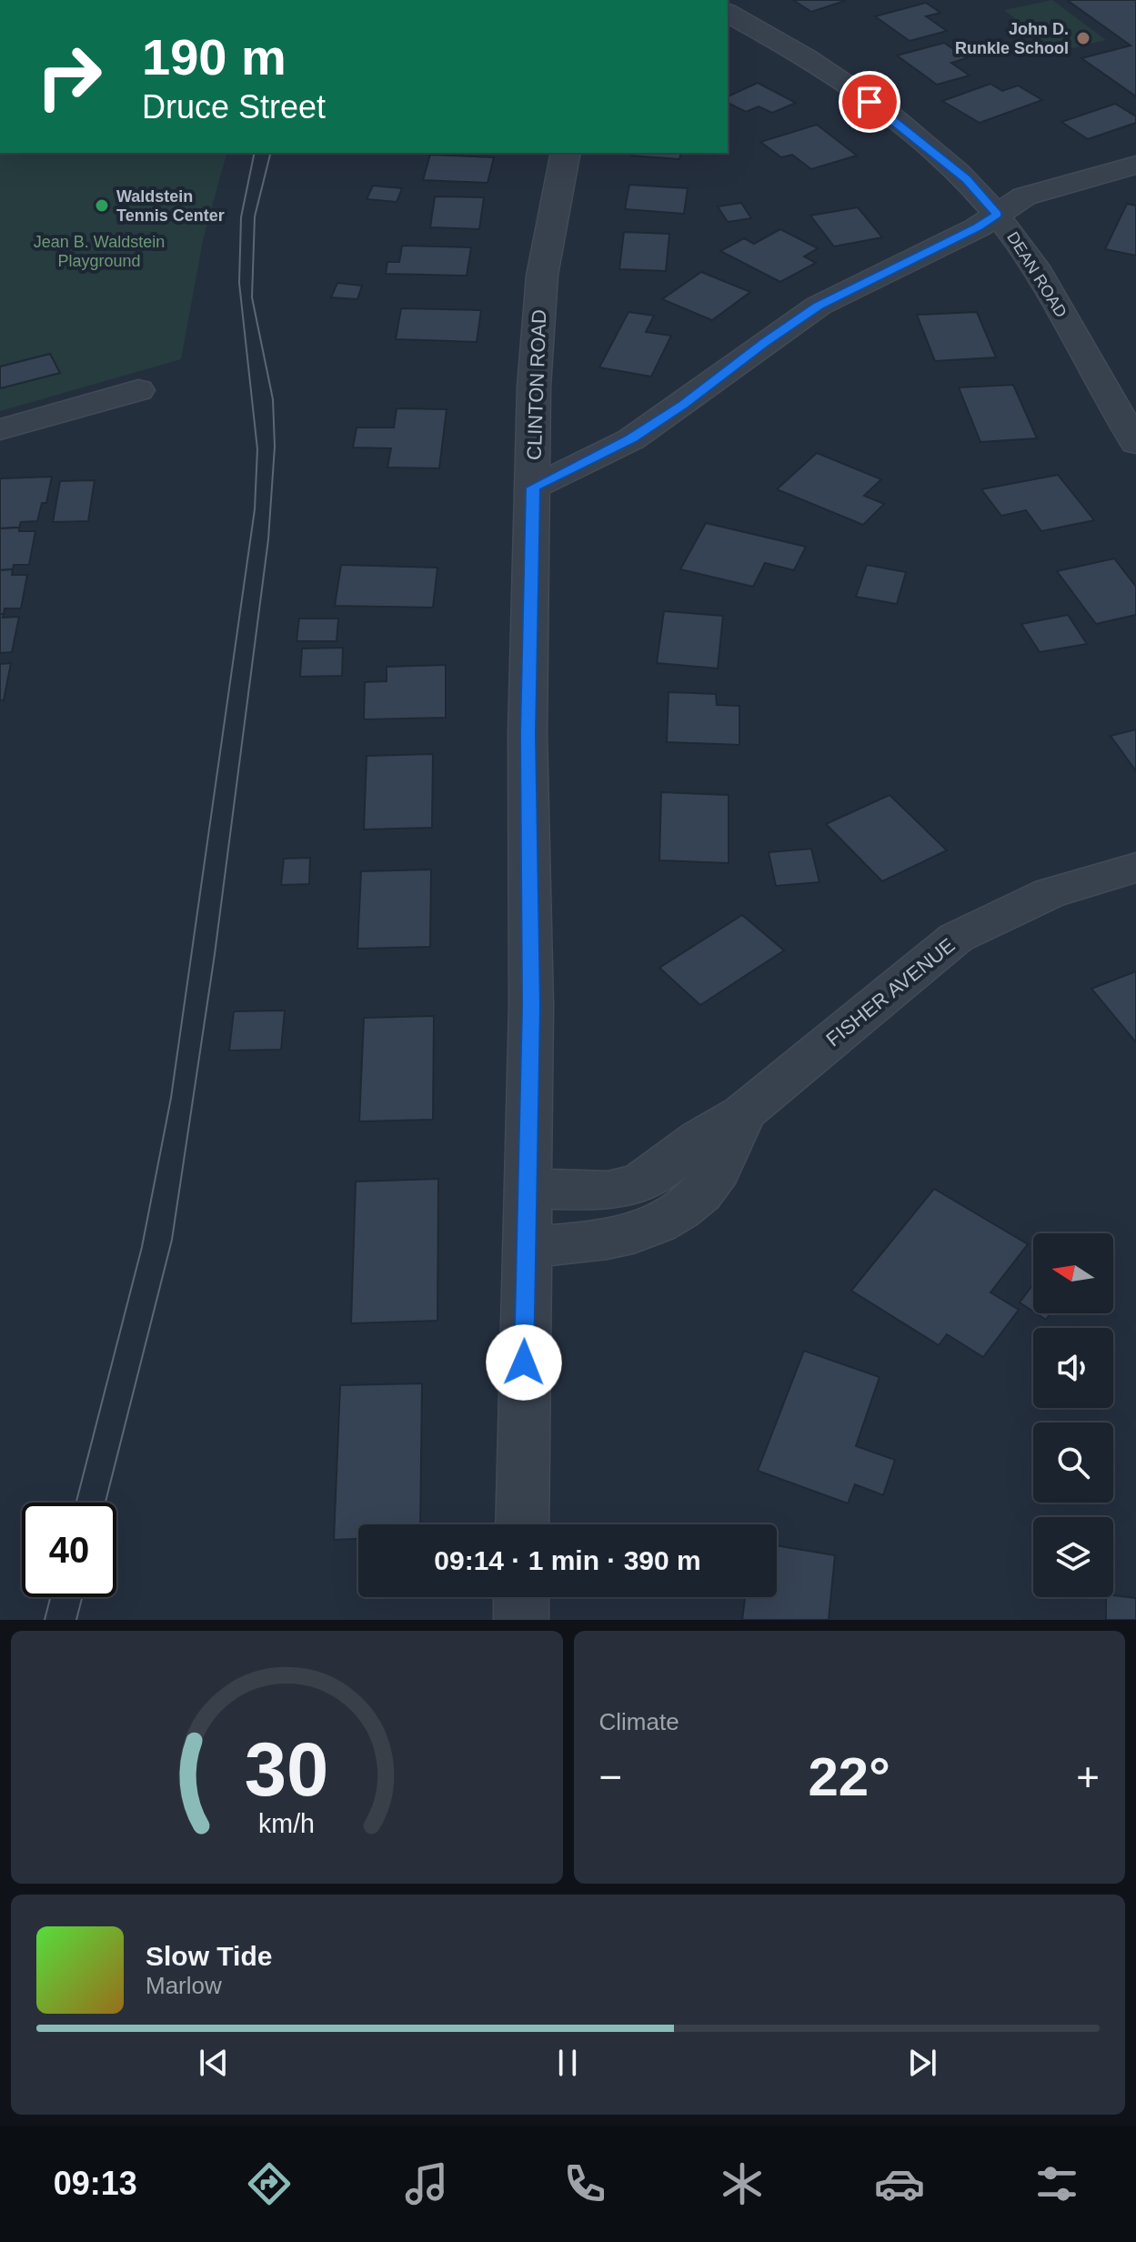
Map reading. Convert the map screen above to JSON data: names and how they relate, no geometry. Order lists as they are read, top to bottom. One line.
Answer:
{"streets":{"street":["DEAN ROAD","CLINTON ROAD","FISHER AVENUE"]},"crossings":[["CLINTON ROAD","FISHER AVENUE"]],"parks":["Jean B. Waldstein Playground"],"places":["John D. Runkle School","Waldstein Tennis Center"],"north":"left","page":{"turn":["190 m","Druce Street"],"limit":"40","trip":"09:14 · 1 min · 390 m","tile":"Climate","heat":["−","22°","+"],"song":["Slow Tide","Marlow"],"tabs":"09:13","gauge":["30","km/h"]}}
